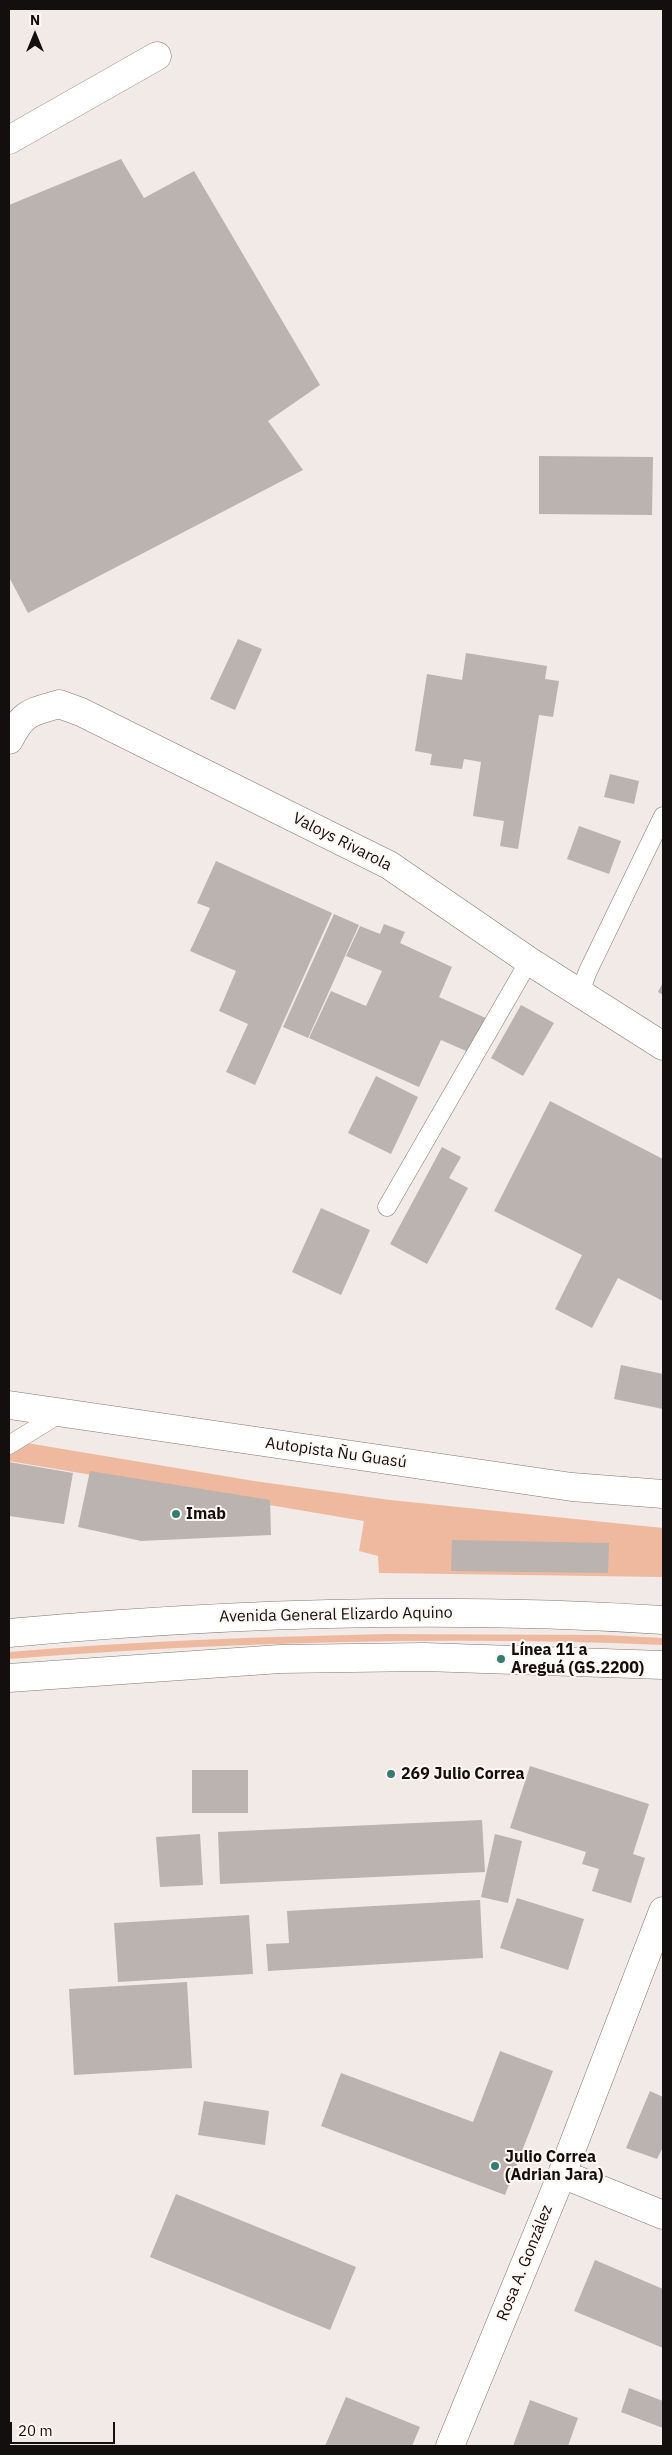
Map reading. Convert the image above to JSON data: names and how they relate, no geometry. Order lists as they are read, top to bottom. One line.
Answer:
{"streets":{"main road":["Valoys Rivarola","Autopista Ñu Guasú","Avenida General Elizardo Aquino","Rosa A. González"]},"places":["Imab","Línea 11 a Areguá (GS.2200)","269 Julio Correa","Julio Correa (Adrian Jara)"],"scale_bar":"20 m","north":"top"}
